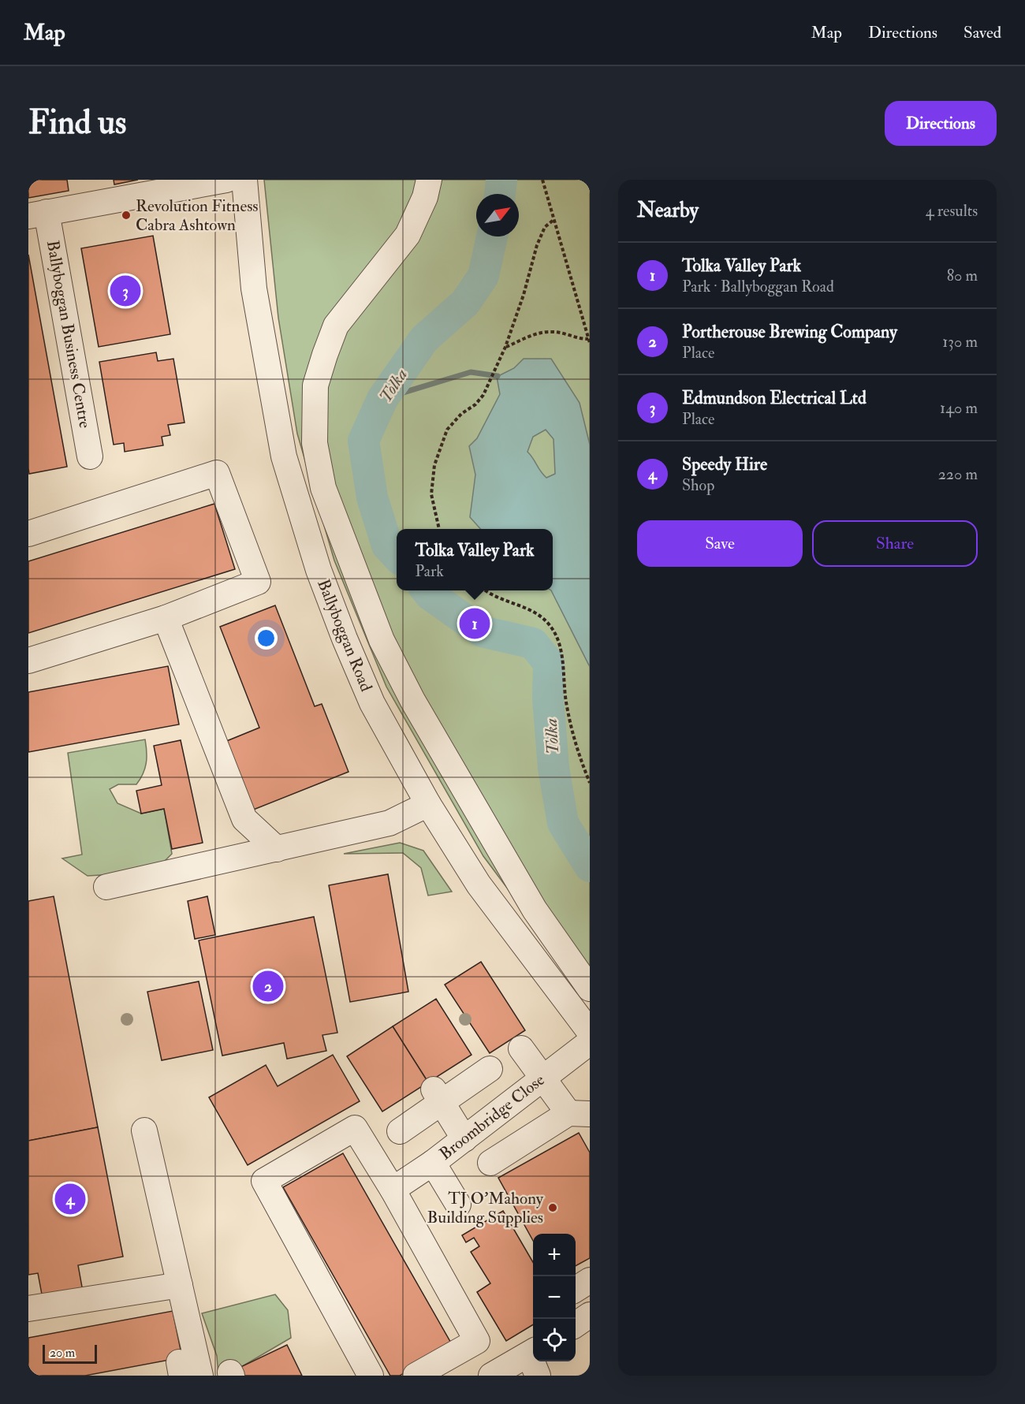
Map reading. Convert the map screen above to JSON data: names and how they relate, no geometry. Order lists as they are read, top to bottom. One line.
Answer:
{"streets":{"street":["Ballyboggan Business Centre","Ballyboggan Road","Broombridge Close"]},"water":["Tolka"],"places":["Revolution Fitness Cabra Ashtown","TJ O'Mahony Building Supplies"],"scale_bar":"20 m","north":"top right","page":{"header":"Map","nav":["Map","Directions","Saved"],"buttons":["Directions",["Save","Share"]],"title":"Find us","heading":["Nearby","4 results"],"list":[{"mark":"1","name":"Tolka Valley Park","note":"Park · Ballyboggan Road","value":"80 m"},{"mark":"2","name":"Portherouse Brewing Company","note":"Place","value":"130 m"},{"mark":"3","name":"Edmundson Electrical Ltd","note":"Place","value":"140 m"},{"mark":"4","name":"Speedy Hire","note":"Shop","value":"220 m"}],"pins":["3","1","2","4"],"popup":["Tolka Valley Park","Park"],"map_buttons":["+","−"],"scale":"20 m"}}
